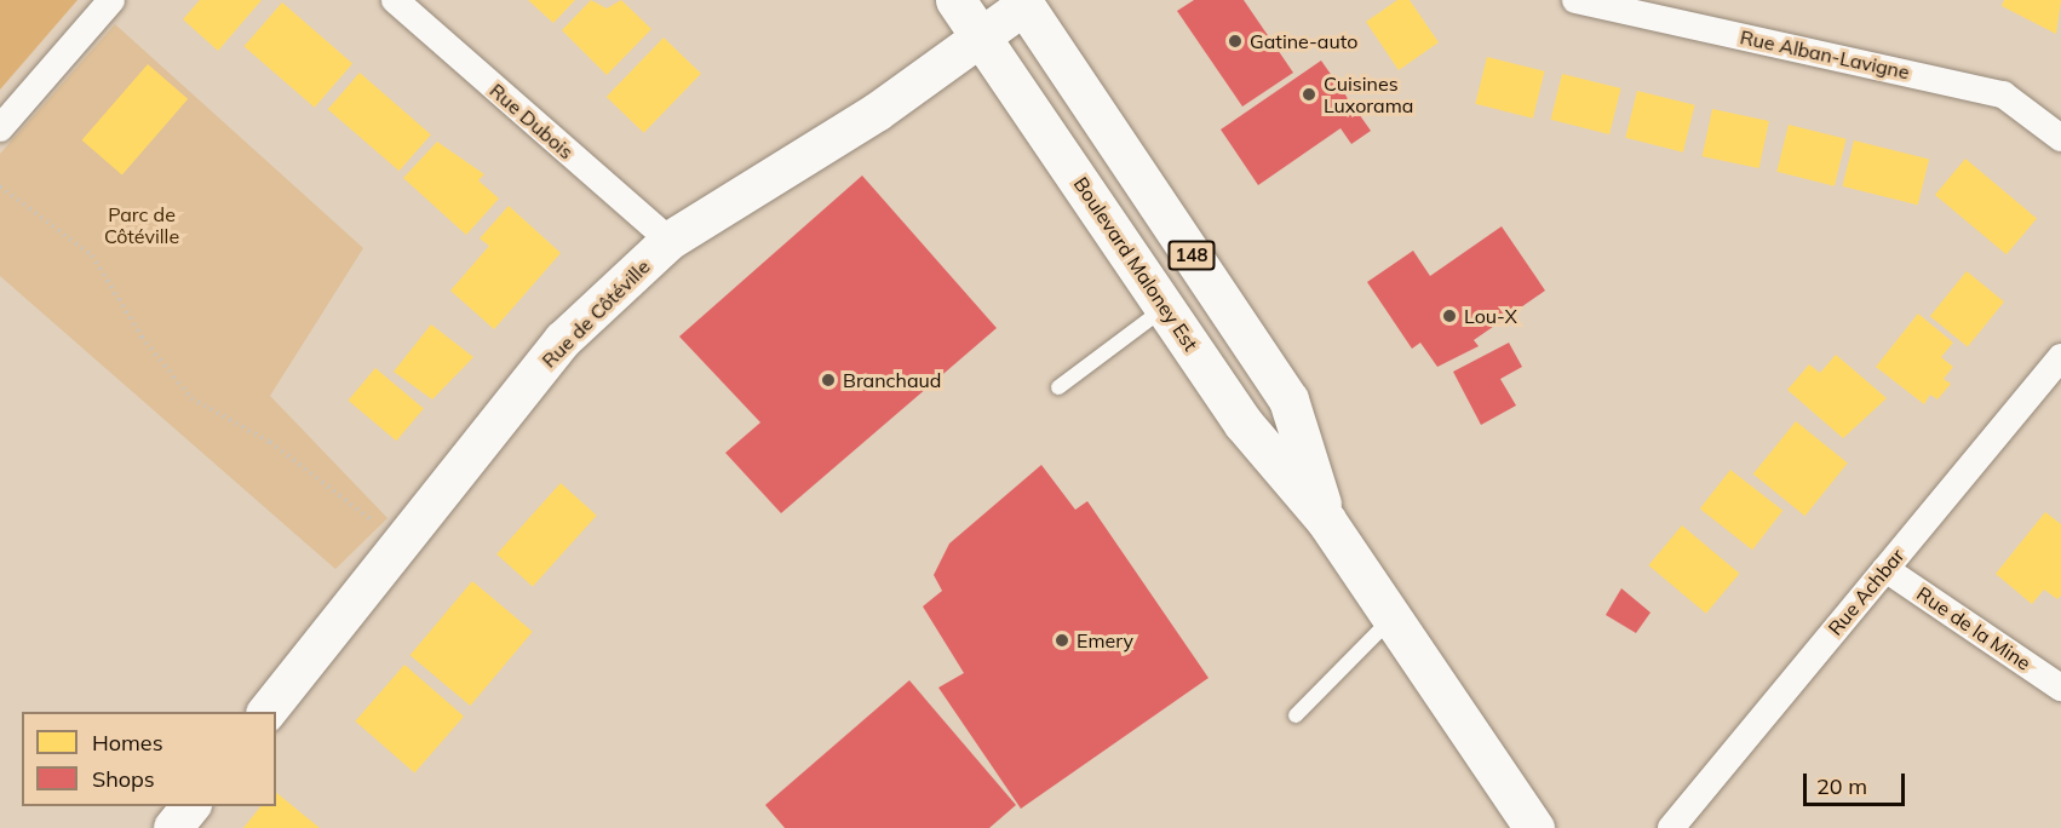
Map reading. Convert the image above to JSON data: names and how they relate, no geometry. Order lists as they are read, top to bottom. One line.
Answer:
{"streets":{"main road":["148","Boulevard Maloney Est"],"street":["Rue Alban-Lavigne","Rue Dubois","Rue de Côtéville","Rue Achbar","Rue de la Mine"]},"crossings":[["Rue Dubois","Rue de Côtéville"],["Boulevard Maloney Est","Rue de Côtéville"],["Rue Achbar","Rue de la Mine"]],"parks":["Parc de Côtéville"],"places":["Gatine-auto","Cuisines Luxorama","Lou-X","Branchaud","Emery"],"legend":["Homes","Shops"],"scale_bar":"20 m"}
